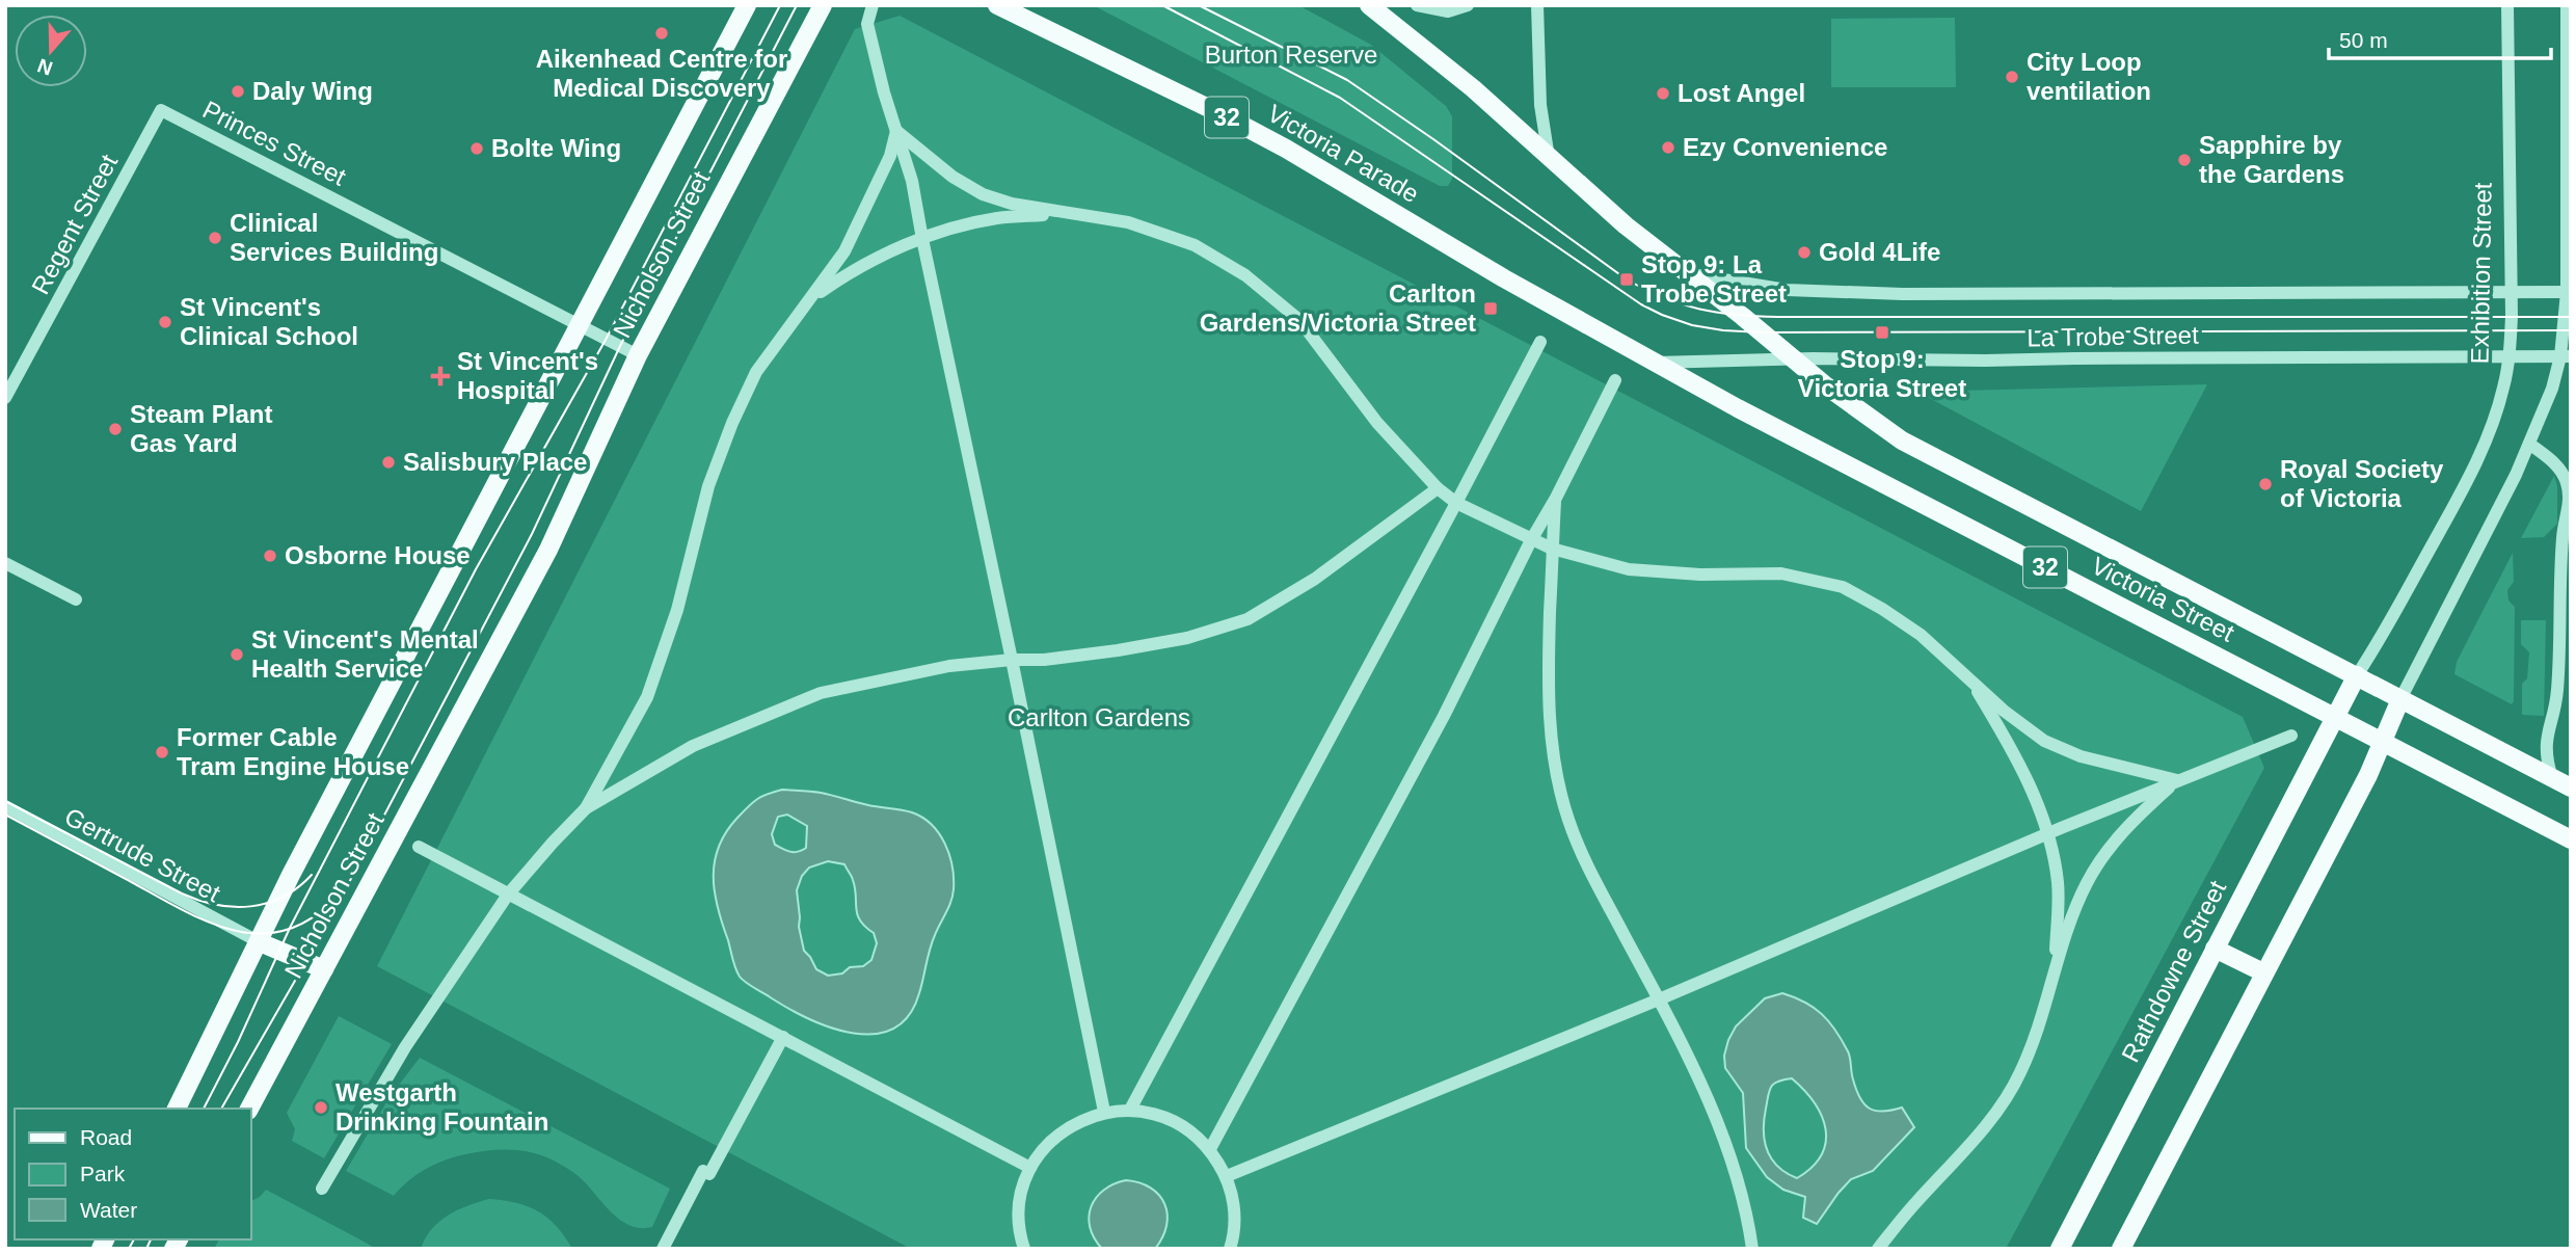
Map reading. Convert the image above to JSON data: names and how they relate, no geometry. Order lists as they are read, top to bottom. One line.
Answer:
{"streets":{"main road":["32","Victoria Parade","Nicholson Street","Exhibition Street","Victoria Street","Rathdowne Street"],"street":["Princes Street","Regent Street","La Trobe Street","Gertrude Street"]},"crossings":[["32","La Trobe Street"],["32","Victoria Street"],["Princes Street","Regent Street"],["Princes Street","Nicholson Street"],["Victoria Parade","La Trobe Street"],["Victoria Parade","Victoria Street"],["Nicholson Street","Gertrude Street"],["Exhibition Street","La Trobe Street"],["Exhibition Street","Victoria Street"],["Exhibition Street","Rathdowne Street"],["La Trobe Street","Victoria Street"],["Victoria Street","Rathdowne Street"]],"parks":["Burton Reserve","Carlton Gardens"],"places":{"other":["Aikenhead Centre for Medical Discovery","City Loop ventilation","Daly Wing","Lost Angel","Ezy Convenience","Bolte Wing","Sapphire by the Gardens","Clinical Services Building","Gold 4Life","St Vincent's Clinical School","Steam Plant Gas Yard","Salisbury Place","Royal Society of Victoria","Osborne House","St Vincent's Mental Health Service","Former Cable Tram Engine House","Westgarth Drinking Fountain"],"transit":["Stop 9: La Trobe Street","Carlton Gardens/Victoria Street","Stop 9: Victoria Street"],"health":["St Vincent's Hospital"]},"legend":["Road","Park","Water"],"scale_bar":"50 m","north":"bottom"}
